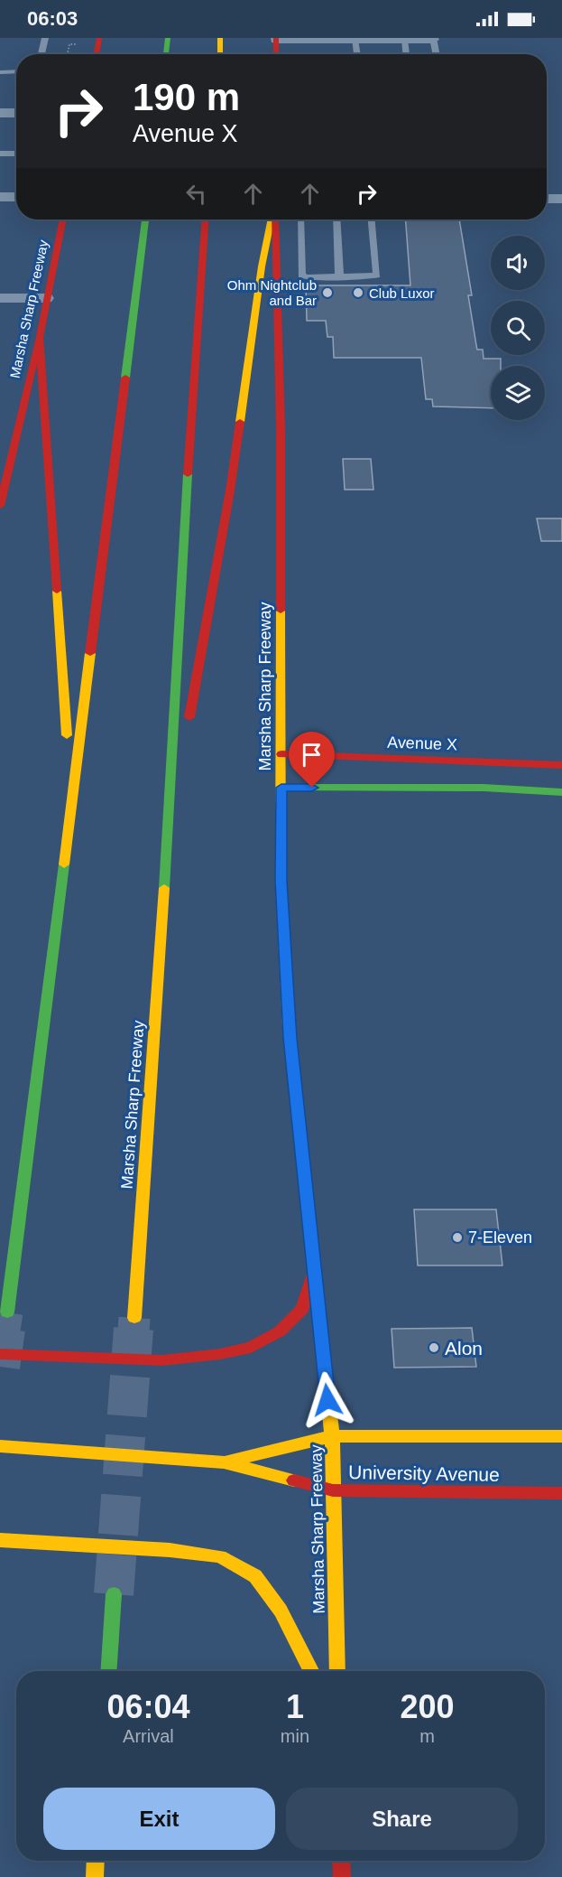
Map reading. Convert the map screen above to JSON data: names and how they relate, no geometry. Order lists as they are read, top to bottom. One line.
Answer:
{"streets":{"main road":["Marsha Sharp Freeway","Avenue X","University Avenue"]},"crossings":[["Marsha Sharp Freeway","Avenue X"],["Marsha Sharp Freeway","University Avenue"]],"places":["Ohm Nightclub and Bar","Club Luxor","7-Eleven","Alon"],"page":{"status":"06:03","turn":["190 m","Avenue X"],"eta":["06:04","Arrival","1","min","200","m"],"buttons":["Exit","Share"]}}
